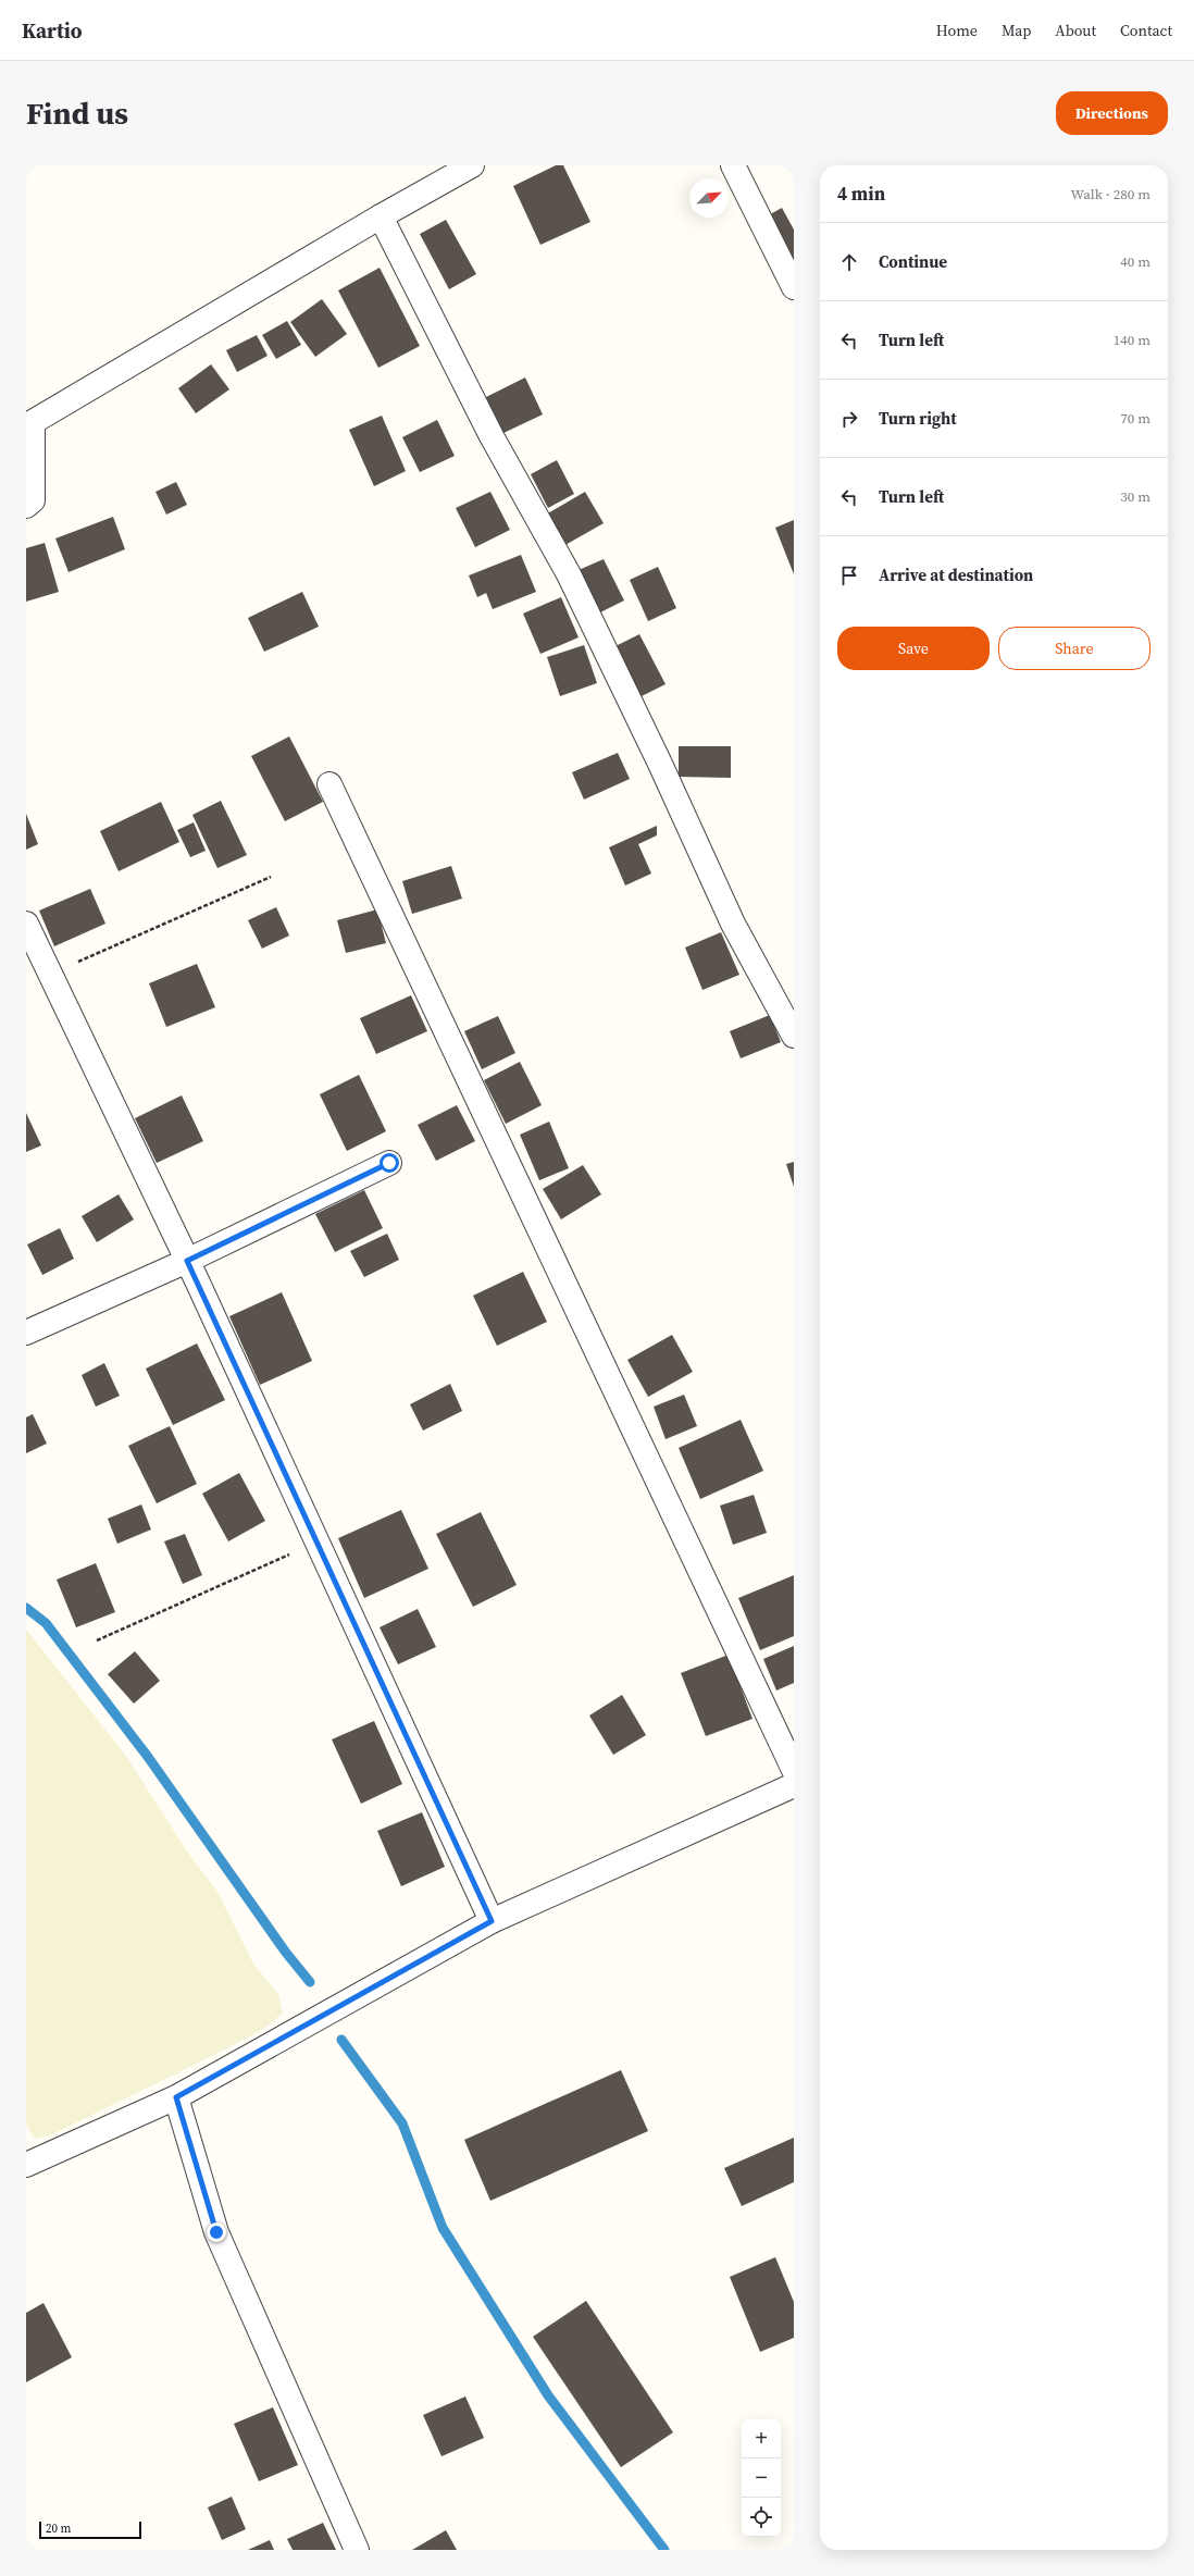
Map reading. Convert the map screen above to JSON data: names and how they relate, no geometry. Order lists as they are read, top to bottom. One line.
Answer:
{"scale_bar":"20 m","north":"top right","page":{"header":"Kartio","nav":["Home","Map","About","Contact"],"buttons":["Directions",["Save","Share"]],"title":"Find us","heading":["4 min","Walk · 280 m"],"list":[["Continue","40 m"],["Turn left","140 m"],["Turn right","70 m"],["Turn left","30 m"],"Arrive at destination"],"map_buttons":["+","−"],"scale":"20 m"}}
